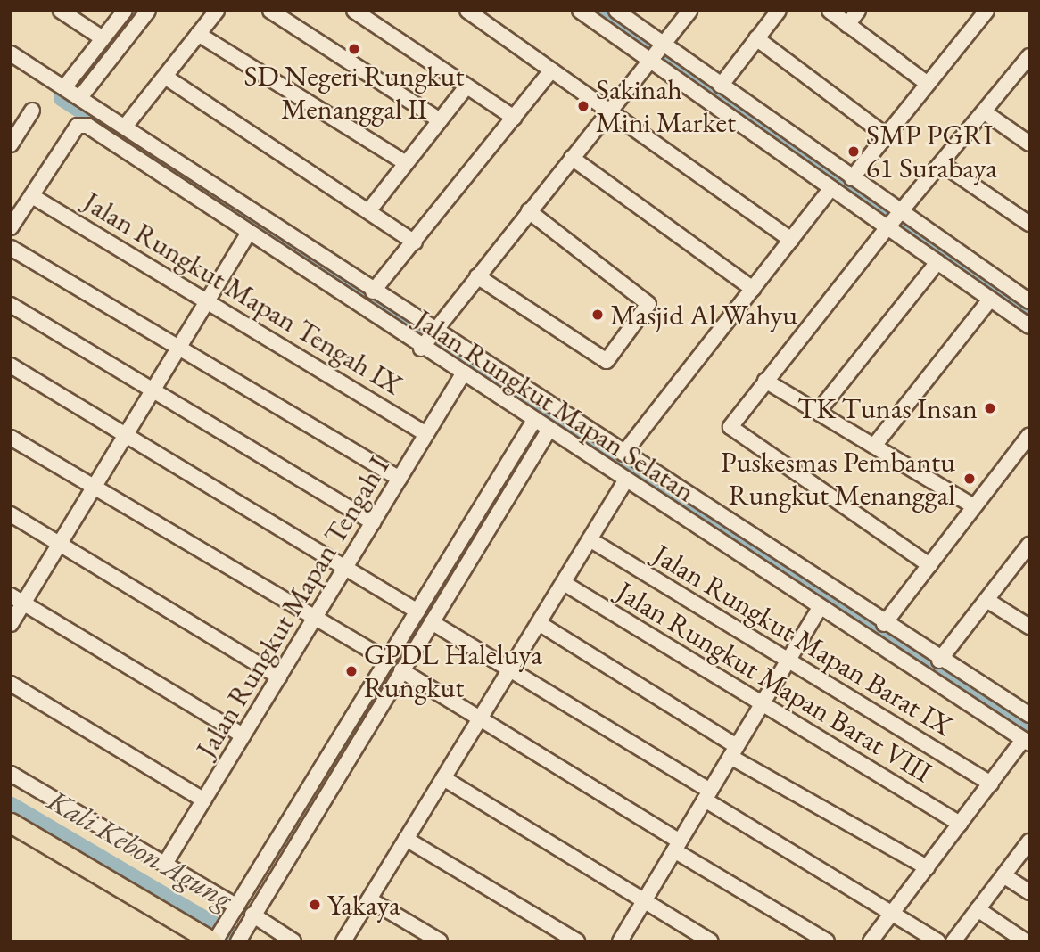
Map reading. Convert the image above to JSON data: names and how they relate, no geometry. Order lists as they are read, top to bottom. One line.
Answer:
{"streets":{"street":["Jalan Rungkut Mapan Tengah IX","Jalan Rungkut Mapan Selatan","Jalan Rungkut Mapan Tengah I","Jalan Rungkut Mapan Barat IX","Jalan Rungkut Mapan Barat VIII"]},"crossings":[["Jalan Rungkut Mapan Tengah IX","Jalan Rungkut Mapan Selatan"],["Jalan Rungkut Mapan Tengah IX","Jalan Rungkut Mapan Tengah I"],["Jalan Rungkut Mapan Selatan","Jalan Rungkut Mapan Tengah I"]],"water":["Kali Kebon Agung"],"places":["SD Negeri Rungkut Menanggal II","Sakinah Mini Market","SMP PGRI 61 Surabaya","Masjid Al Wahyu","TK Tunas Insan","Puskesmas Pembantu Rungkut Menanggal","GPDL Haleluya Rungkut","Yakaya"]}
